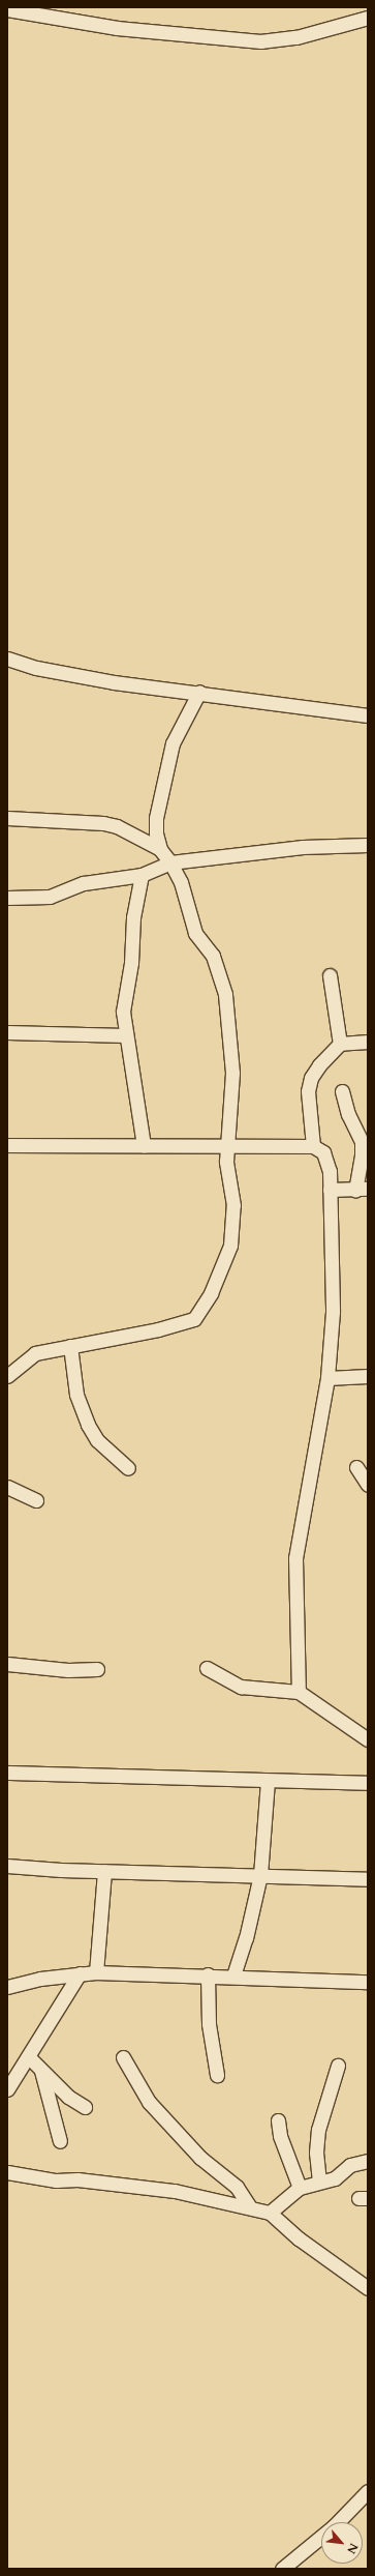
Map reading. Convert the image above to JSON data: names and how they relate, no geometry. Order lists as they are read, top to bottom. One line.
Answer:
{"north":"bottom right"}
